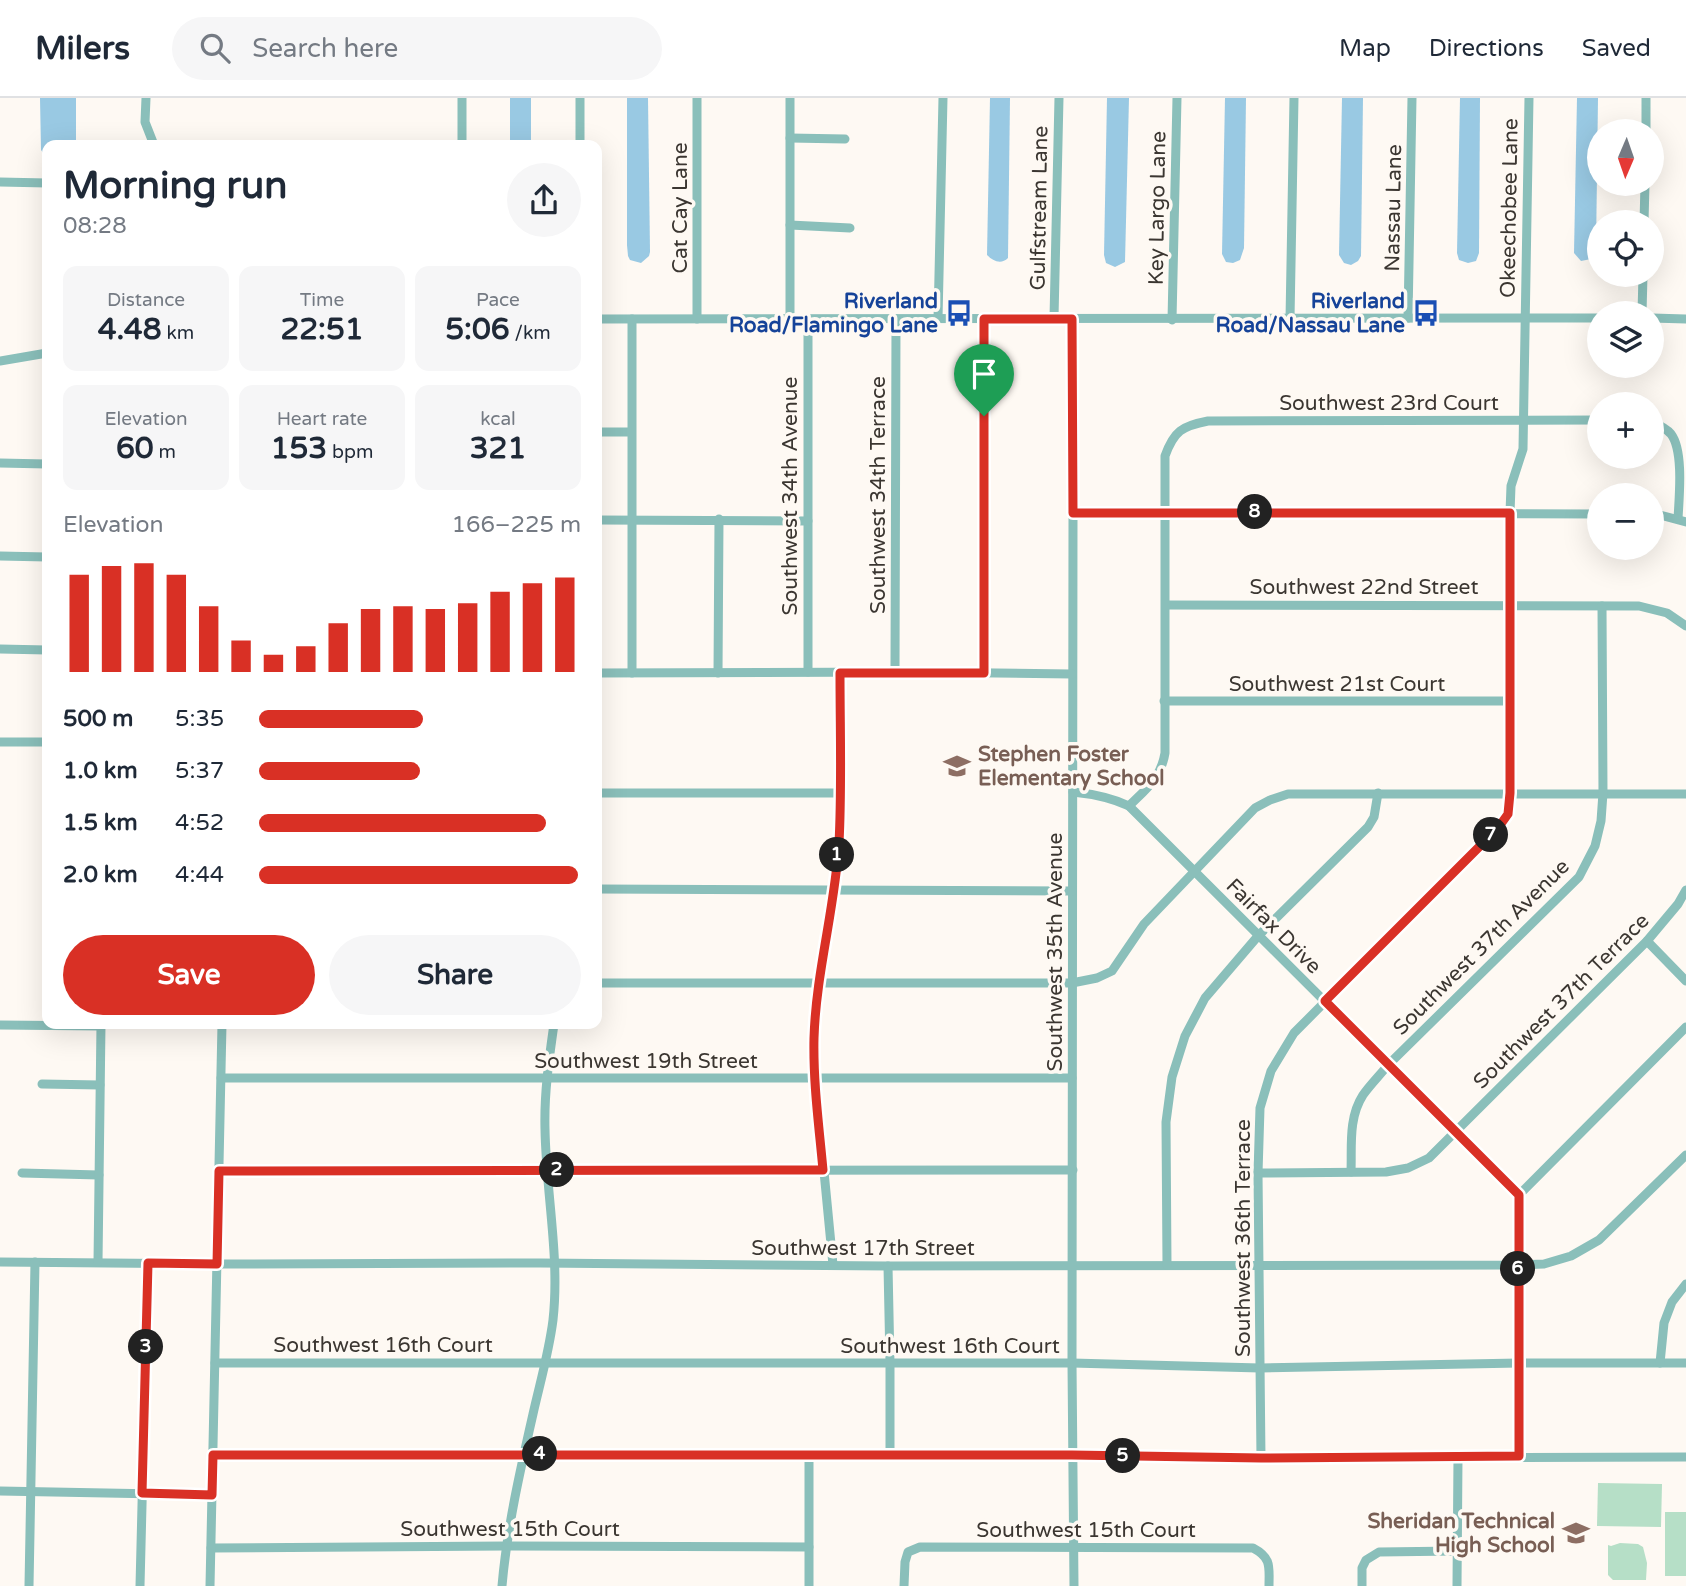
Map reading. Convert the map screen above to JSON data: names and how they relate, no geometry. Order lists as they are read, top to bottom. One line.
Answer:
{"streets":{"street":["Cat Cay Lane","Gulfstream Lane","Key Largo Lane","Nassau Lane","Okeechobee Lane","Southwest 23rd Court","Southwest 34th Terrace","Southwest 34th Avenue","Southwest 22nd Street","Southwest 21st Court","Fairfax Drive","Southwest 37th Avenue","Southwest 35th Avenue","Southwest 37th Terrace","Southwest 19th Street","Southwest 36th Terrace","Southwest 17th Street","Southwest 16th Court","Southwest 15th Court"]},"crossings":[["Okeechobee Lane","Southwest 36th Terrace"],["Southwest 23rd Court","Southwest 36th Terrace"],["Southwest 22nd Street","Southwest 37th Avenue"],["Southwest 22nd Street","Southwest 36th Terrace"],["Southwest 21st Court","Southwest 36th Terrace"],["Fairfax Drive","Southwest 37th Avenue"],["Fairfax Drive","Southwest 35th Avenue"],["Fairfax Drive","Southwest 37th Terrace"],["Fairfax Drive","Southwest 36th Terrace"],["Southwest 37th Avenue","Southwest 37th Terrace"],["Southwest 35th Avenue","Southwest 19th Street"],["Southwest 35th Avenue","Southwest 17th Street"],["Southwest 35th Avenue","Southwest 16th Court"],["Southwest 35th Avenue","Southwest 15th Court"],["Southwest 37th Terrace","Southwest 36th Terrace"],["Southwest 36th Terrace","Southwest 17th Street"],["Southwest 36th Terrace","Southwest 16th Court"]],"places":{"bus stop":["Riverland Road/Flamingo Lane","Riverland Road/Nassau Lane"],"school or university":["Stephen Foster Elementary School","Sheridan Technical High School"]},"north":"bottom","page":{"header":"Milers","search":"Search here","nav":["Map","Directions","Saved"],"map_buttons":["+","−"],"heading":["Morning run","08:28"],"stats":[["Distance","4.48 km"],["Time","22:51"],["Pace","5:06 /km"],["Elevation","60 m"],["Heart rate","153 bpm"],["kcal","321"]],"pins":["8","7","1","2","6","3","4","5"],"chart":["Elevation","166–225 m"],"list":[{"name":"500 m","note":"5:35"},{"name":"1.0 km","note":"5:37"},{"name":"1.5 km","note":"4:52"},{"name":"2.0 km","note":"4:44"}],"buttons":["Save","Share"]}}
